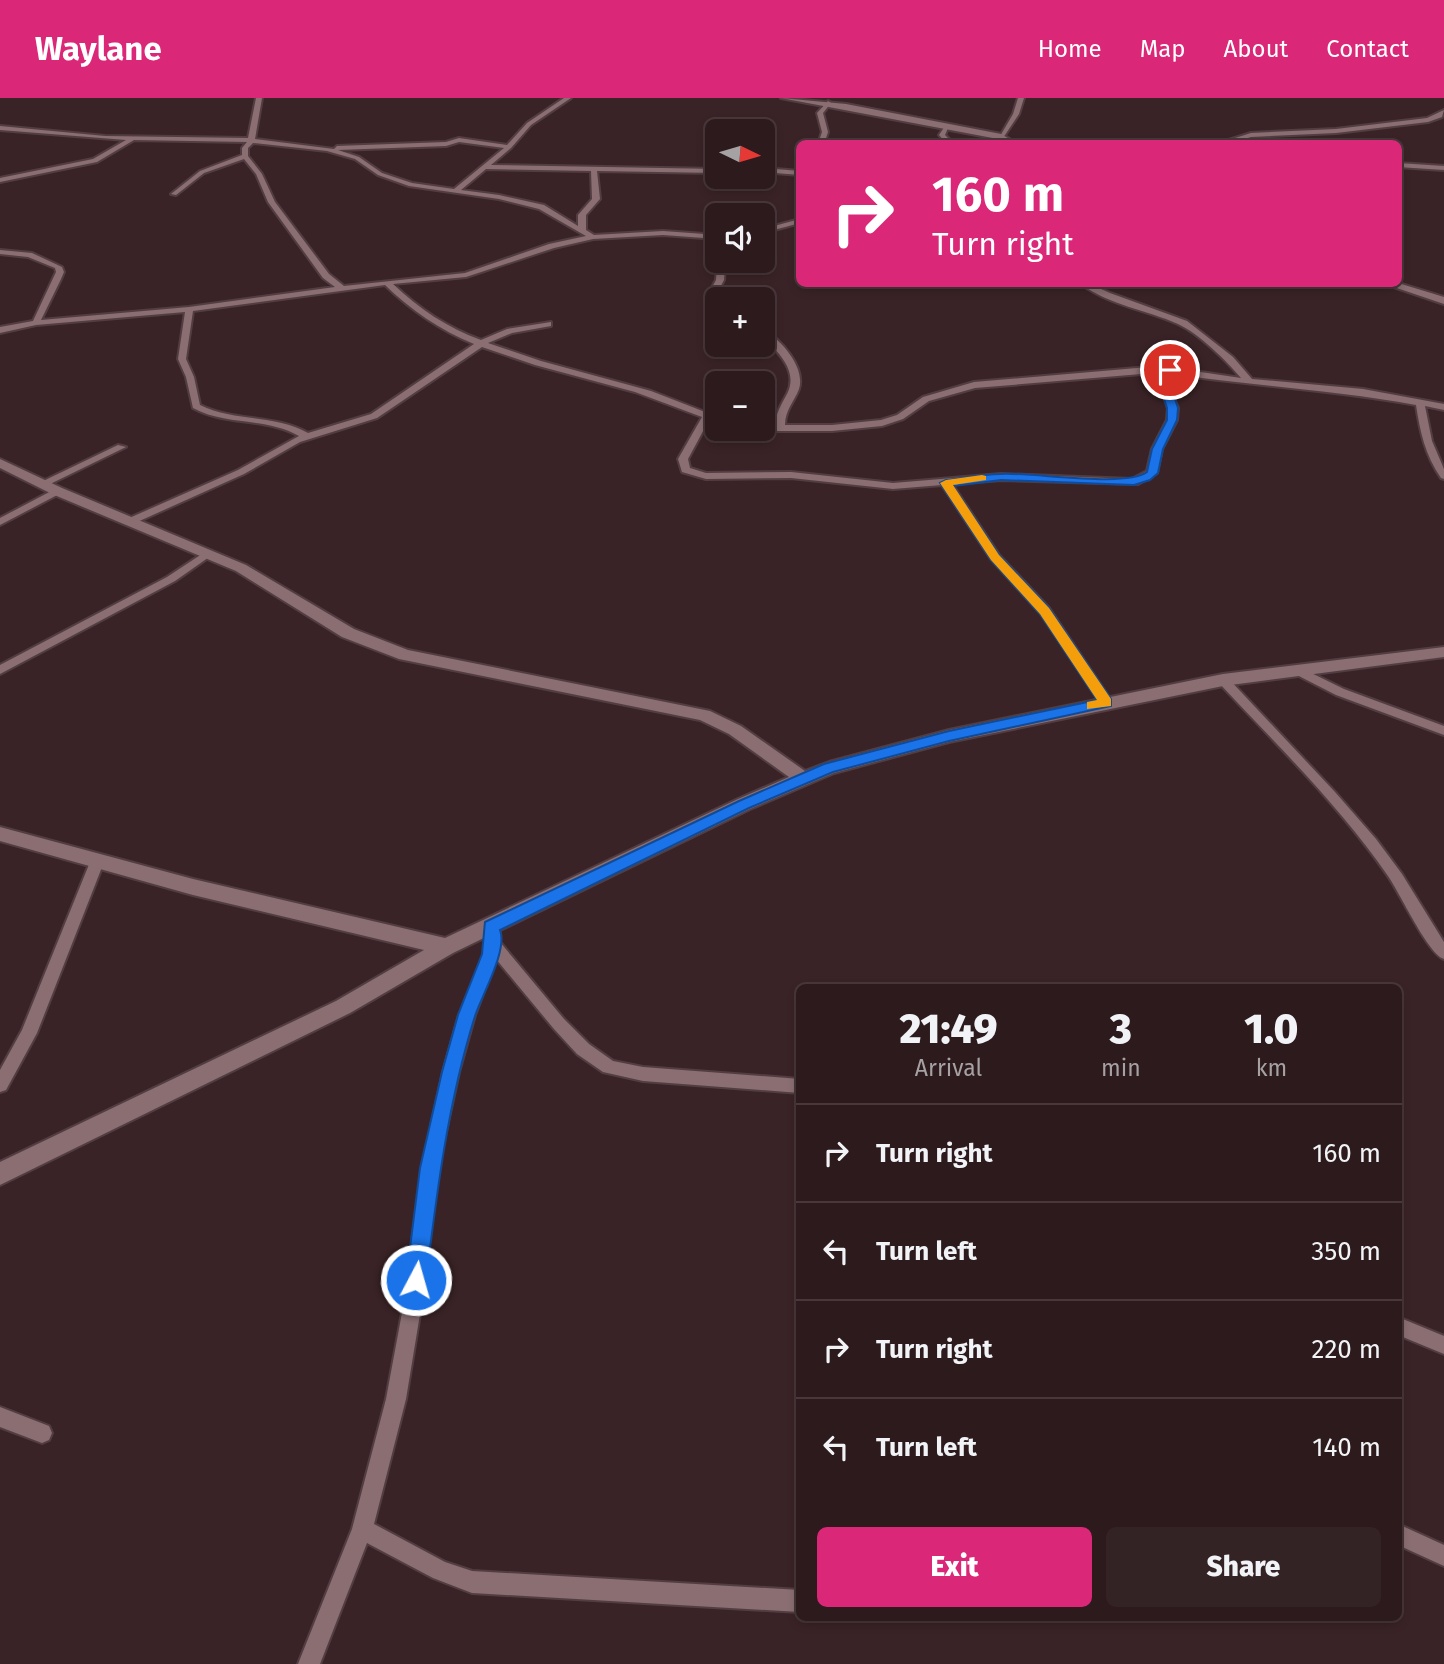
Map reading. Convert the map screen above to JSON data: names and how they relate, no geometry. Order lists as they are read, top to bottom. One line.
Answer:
{"north":"right","page":{"header":"Waylane","nav":["Home","Map","About","Contact"],"map_buttons":["+","−"],"turn":["160 m","Turn right"],"eta":["21:49","Arrival","3","min","1.0","km"],"list":[{"name":"Turn right","value":"160 m"},{"name":"Turn left","value":"350 m"},{"name":"Turn right","value":"220 m"},{"name":"Turn left","value":"140 m"}],"buttons":["Exit","Share"]}}
